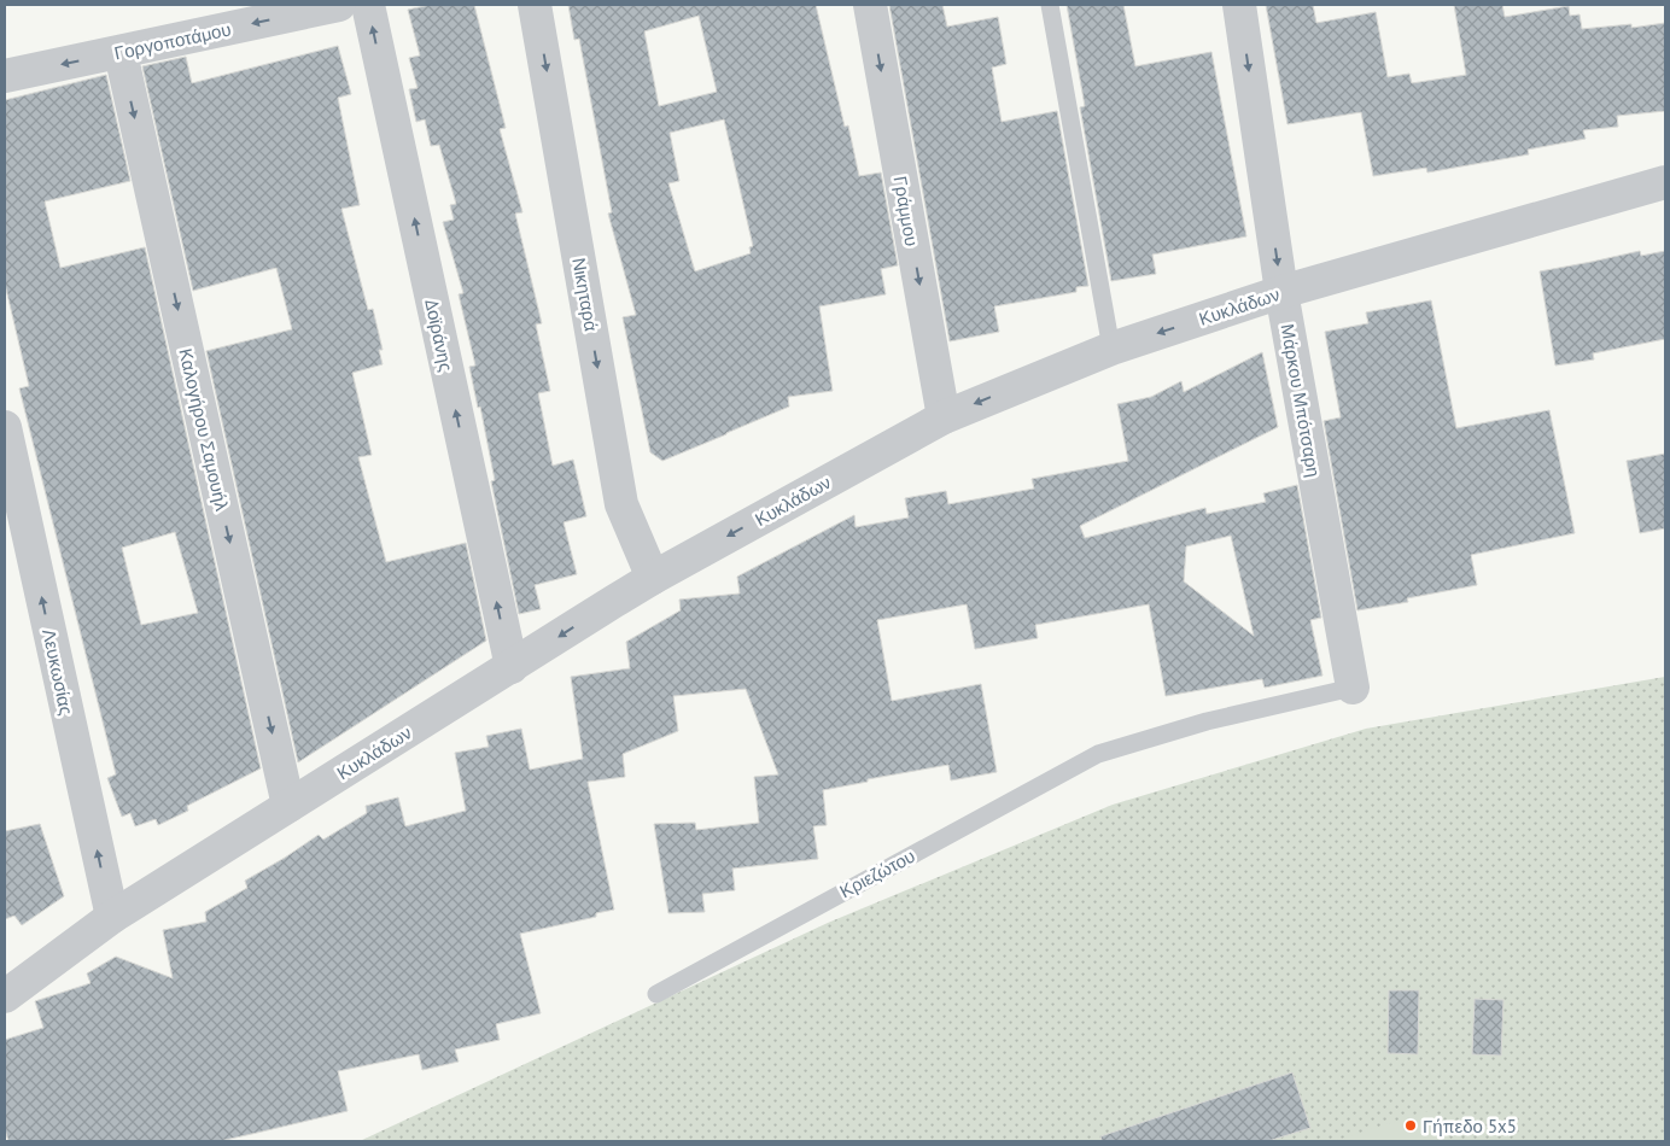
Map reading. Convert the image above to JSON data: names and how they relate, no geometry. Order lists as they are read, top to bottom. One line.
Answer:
{"streets":{"street":["Γοργοποτάμου","Γράμμου","Νικηταρά","Κυκλάδων","Δοϊράνης","Μάρκου Μπότσαρη","Καλογήρου Σαμουήλ","Λευκωσίας"],"lane":["Κριεζώτου"]},"crossings":[["Γοργοποτάμου","Καλογήρου Σαμουήλ"],["Γράμμου","Κυκλάδων"],["Νικηταρά","Κυκλάδων"],["Κυκλάδων","Δοϊράνης"],["Κυκλάδων","Μάρκου Μπότσαρη"],["Κυκλάδων","Καλογήρου Σαμουήλ"],["Κυκλάδων","Λευκωσίας"],["Μάρκου Μπότσαρη","Κριεζώτου"]],"one_way":["Γοργοποτάμου","Γράμμου","Νικηταρά","Κυκλάδων","Δοϊράνης","Μάρκου Μπότσαρη","Καλογήρου Σαμουήλ","Λευκωσίας"],"places":["Γήπεδο 5x5"]}
